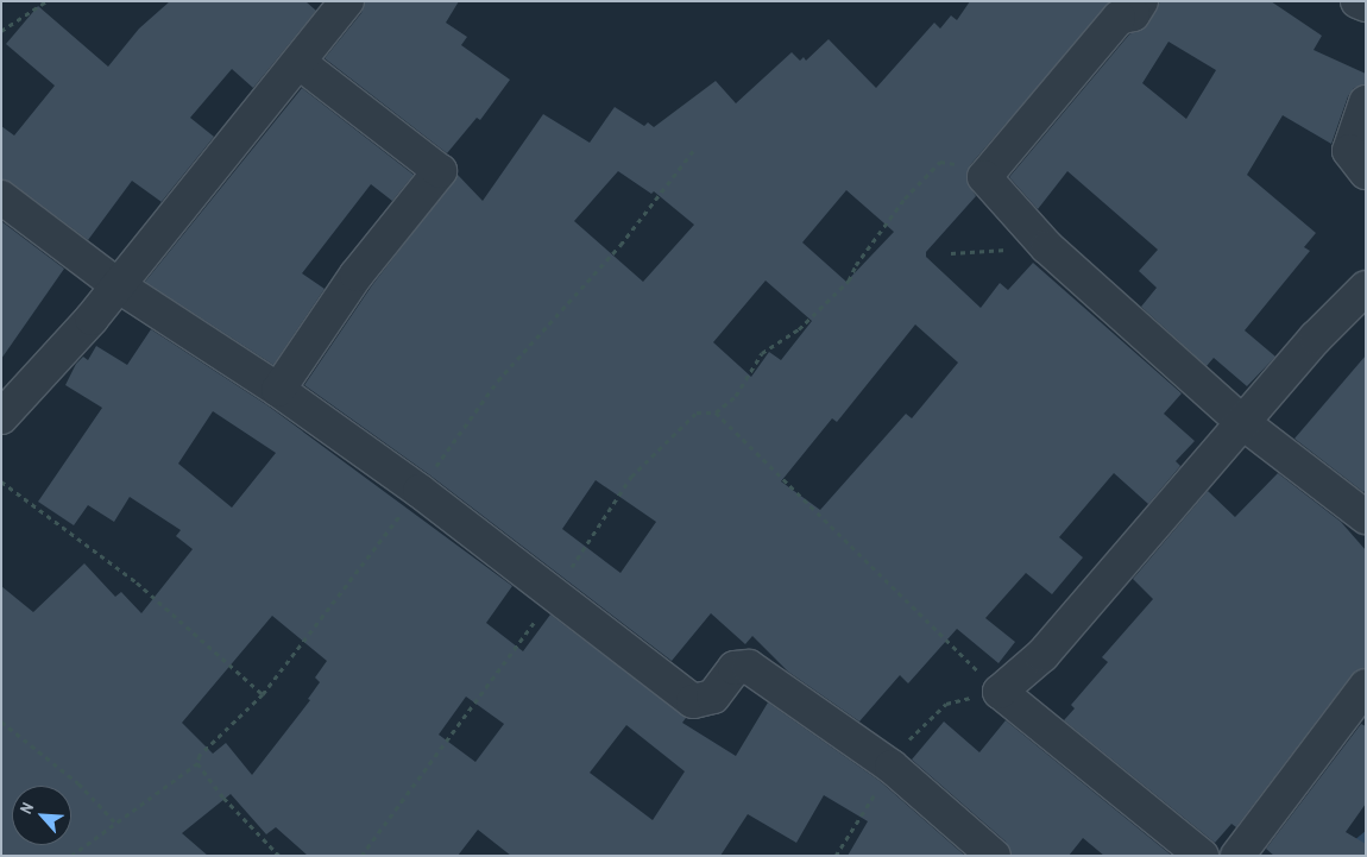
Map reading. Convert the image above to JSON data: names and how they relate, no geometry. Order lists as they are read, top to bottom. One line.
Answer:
{"north":"top left"}
